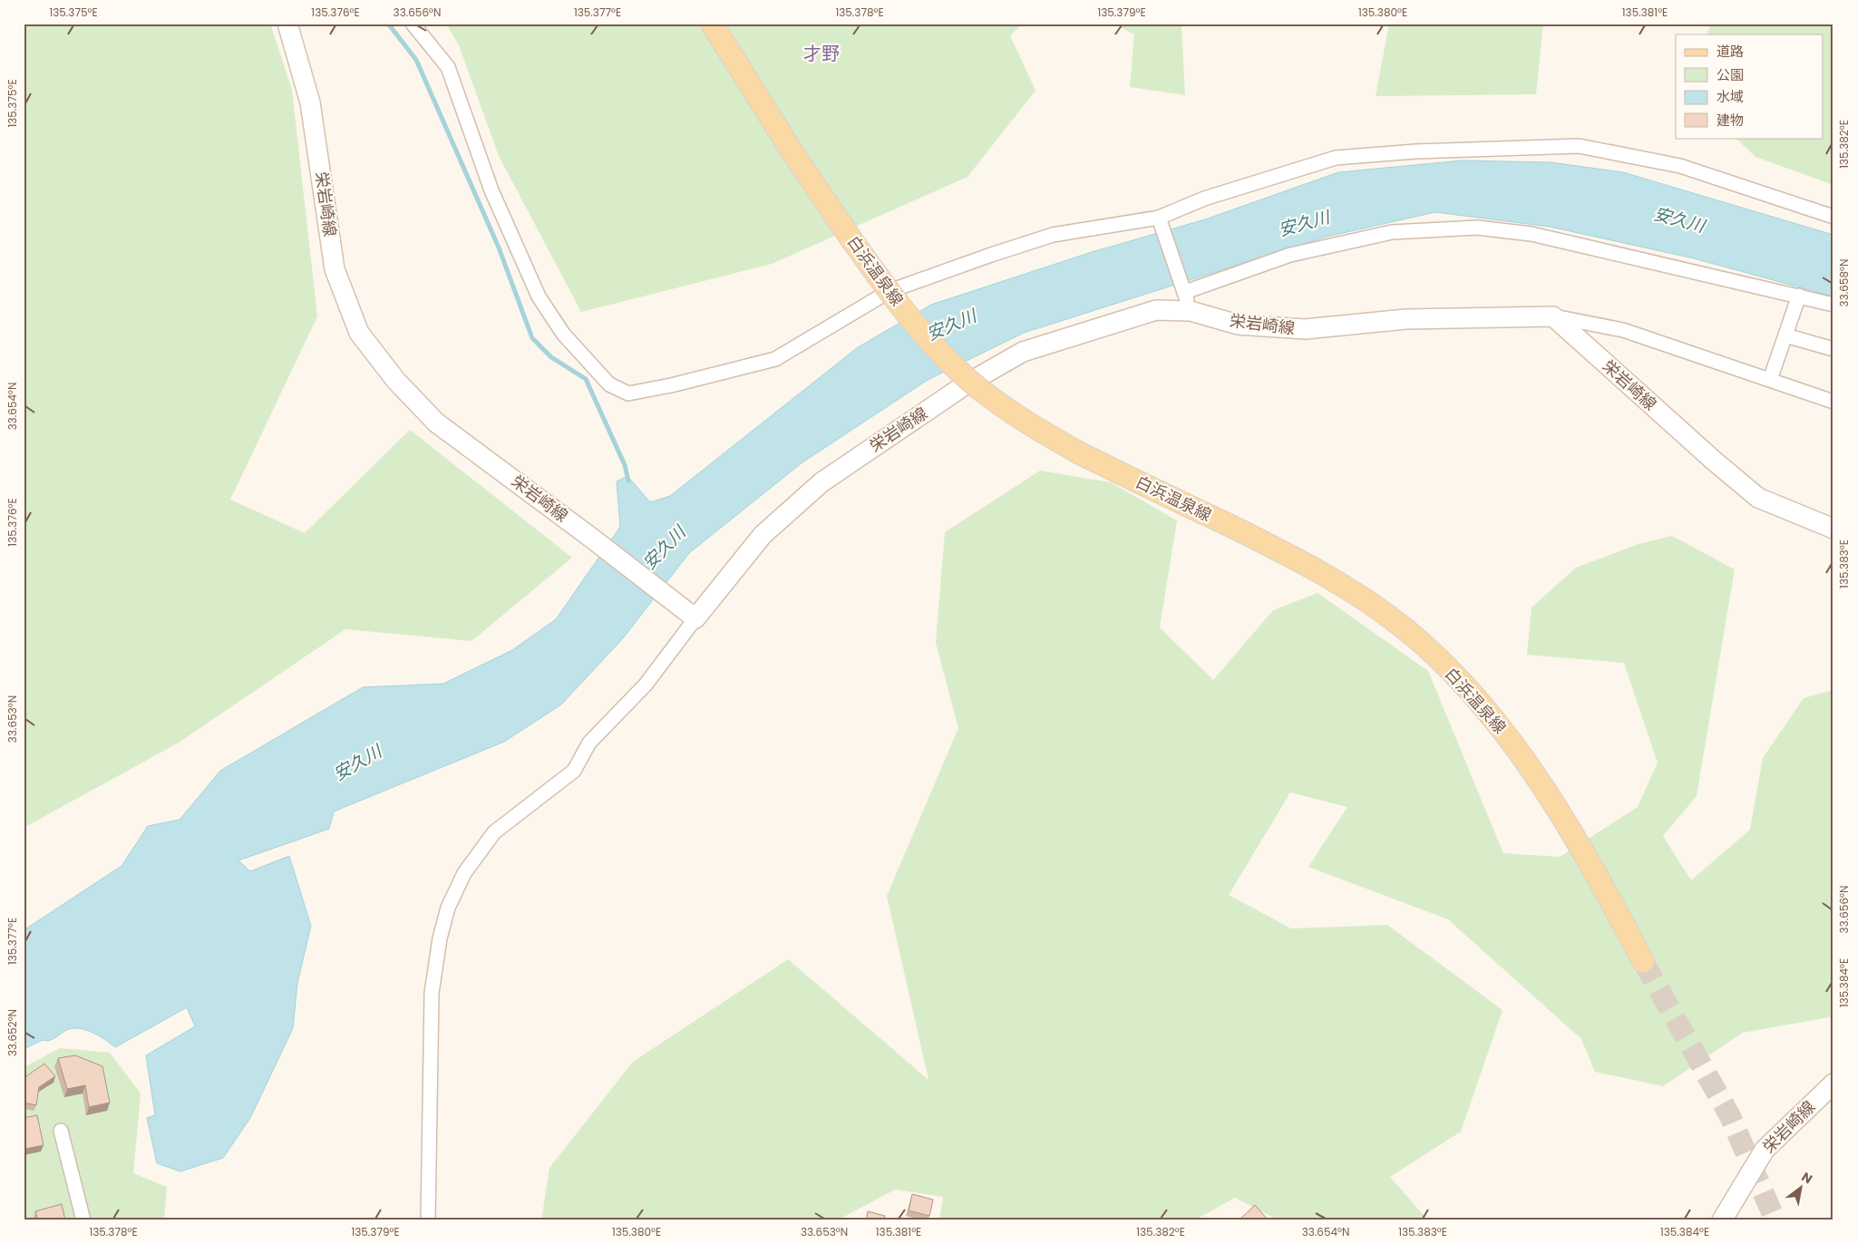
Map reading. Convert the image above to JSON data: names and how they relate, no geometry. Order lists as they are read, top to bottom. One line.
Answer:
{"streets":{"main road":["栄岩崎線","白浜温泉線"]},"districts":["才野"],"water":["安久川"],"legend":["道路","公園","水域","建物"],"north":"top right","coordinates":["135.375°E","135.376°E","33.656°N","135.377°E","135.378°E","135.379°E","135.380°E","135.381°E","135.382°E","33.658°N","33.654°N","135.383°E","33.653°N","135.384°E","33.652°N"]}
